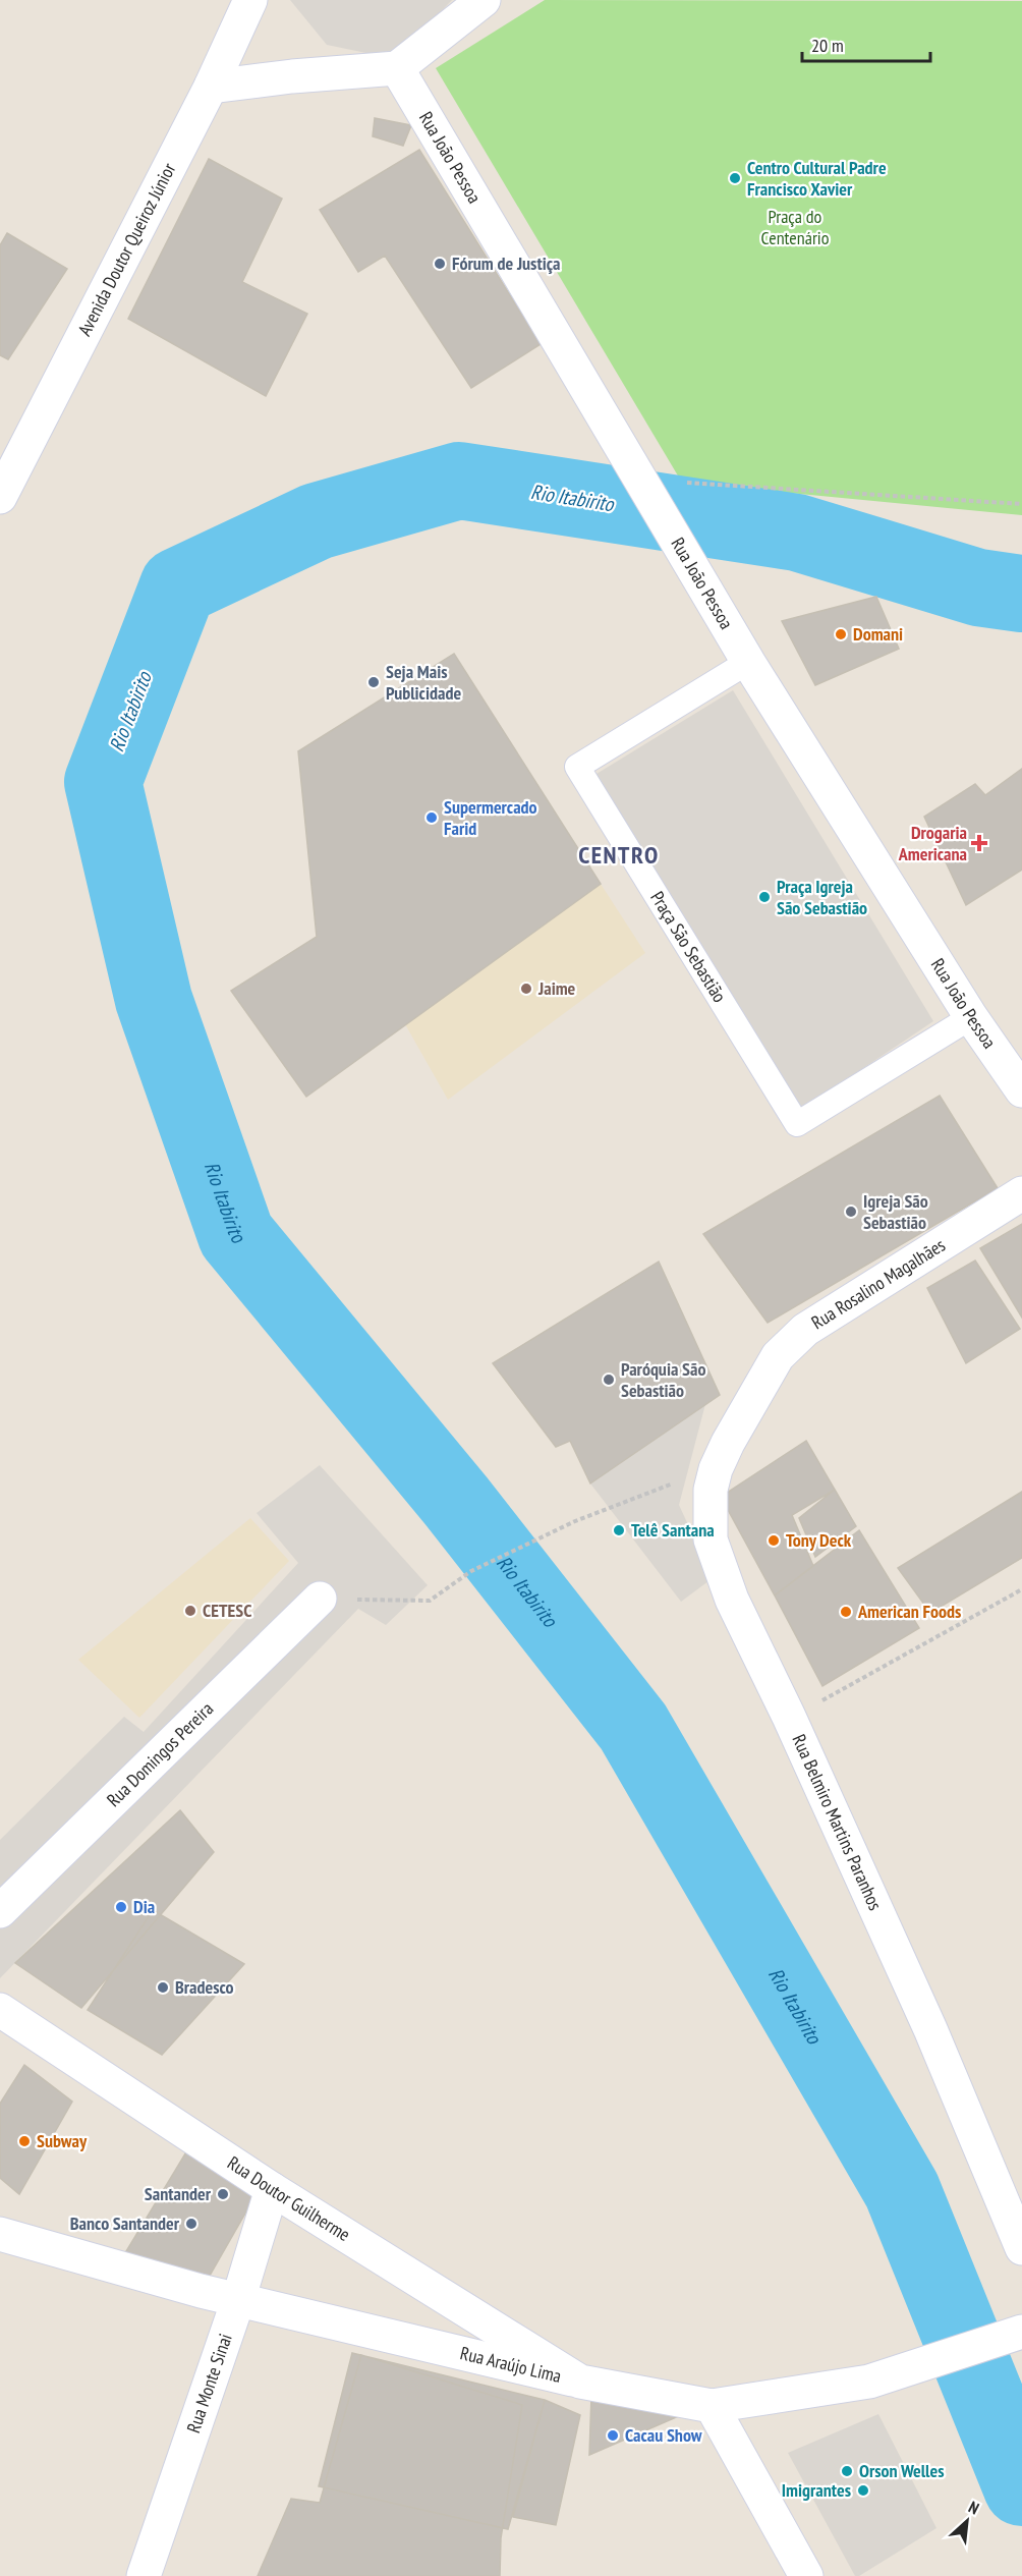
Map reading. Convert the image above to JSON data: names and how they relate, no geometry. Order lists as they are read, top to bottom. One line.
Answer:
{"streets":{"main road":["Rua João Pessoa","Avenida Doutor Queiroz Júnior","Rua Rosalino Magalhães","Rua Domingos Pereira","Rua Belmiro Martins Paranhos","Rua Doutor Guilherme","Rua Araújo Lima","Rua Monte Sinai"],"lane":["Praça São Sebastião"]},"crossings":[["Rua João Pessoa","Praça São Sebastião"],["Rua Rosalino Magalhães","Rua Belmiro Martins Paranhos"],["Rua Doutor Guilherme","Rua Araújo Lima"],["Rua Doutor Guilherme","Rua Monte Sinai"],["Rua Araújo Lima","Rua Monte Sinai"]],"districts":["CENTRO"],"water":["Rio Itabirito"],"parks":["Praça do Centenário"],"places":{"other":["Centro Cultural Padre Francisco Xavier","Fórum de Justiça","Domani","Seja Mais Publicidade","Supermercado Farid","Praça Igreja São Sebastião","Jaime","Igreja São Sebastião","Paróquia São Sebastião","Telê Santana","Tony Deck","CETESC","American Foods","Dia","Bradesco","Subway","Santander","Banco Santander","Cacau Show","Orson Welles","Imigrantes"],"health":["Drogaria Americana"]},"scale_bar":"20 m","north":"top right"}
